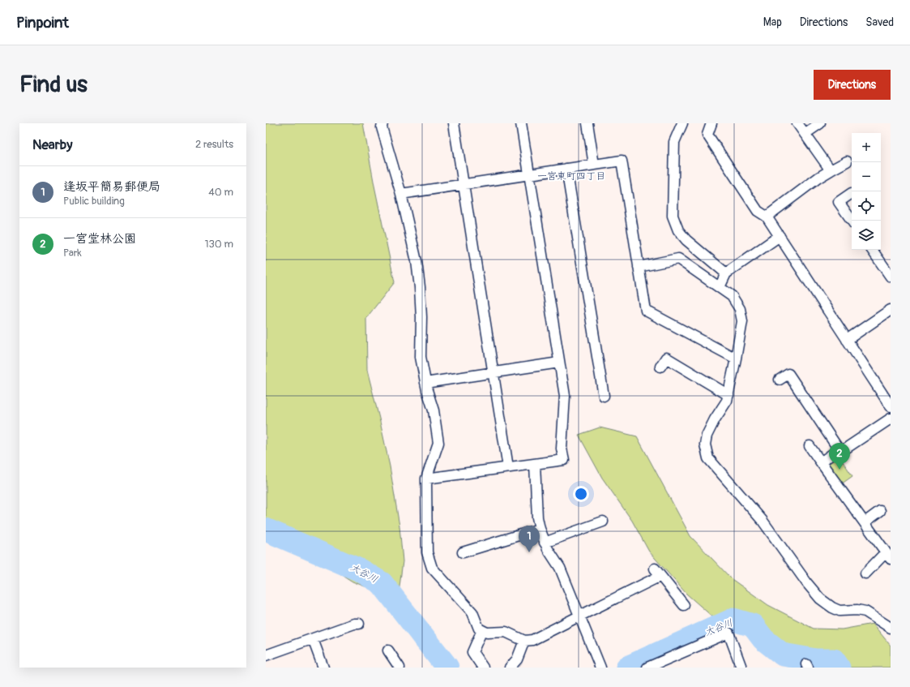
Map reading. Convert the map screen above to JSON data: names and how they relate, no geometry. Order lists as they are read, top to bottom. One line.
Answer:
{"districts":["一宮東町四丁目"],"water":["大谷川"],"page":{"header":"Pinpoint","nav":["Map","Directions","Saved"],"buttons":"Directions","title":"Find us","heading":["Nearby","2 results"],"map_buttons":["+","−"],"list":[{"mark":"1","name":"逢坂平簡易郵便局","note":"Public building","value":"40 m"},{"mark":"2","name":"一宮堂林公園","note":"Park","value":"130 m"}],"pins":["2","1"]}}
